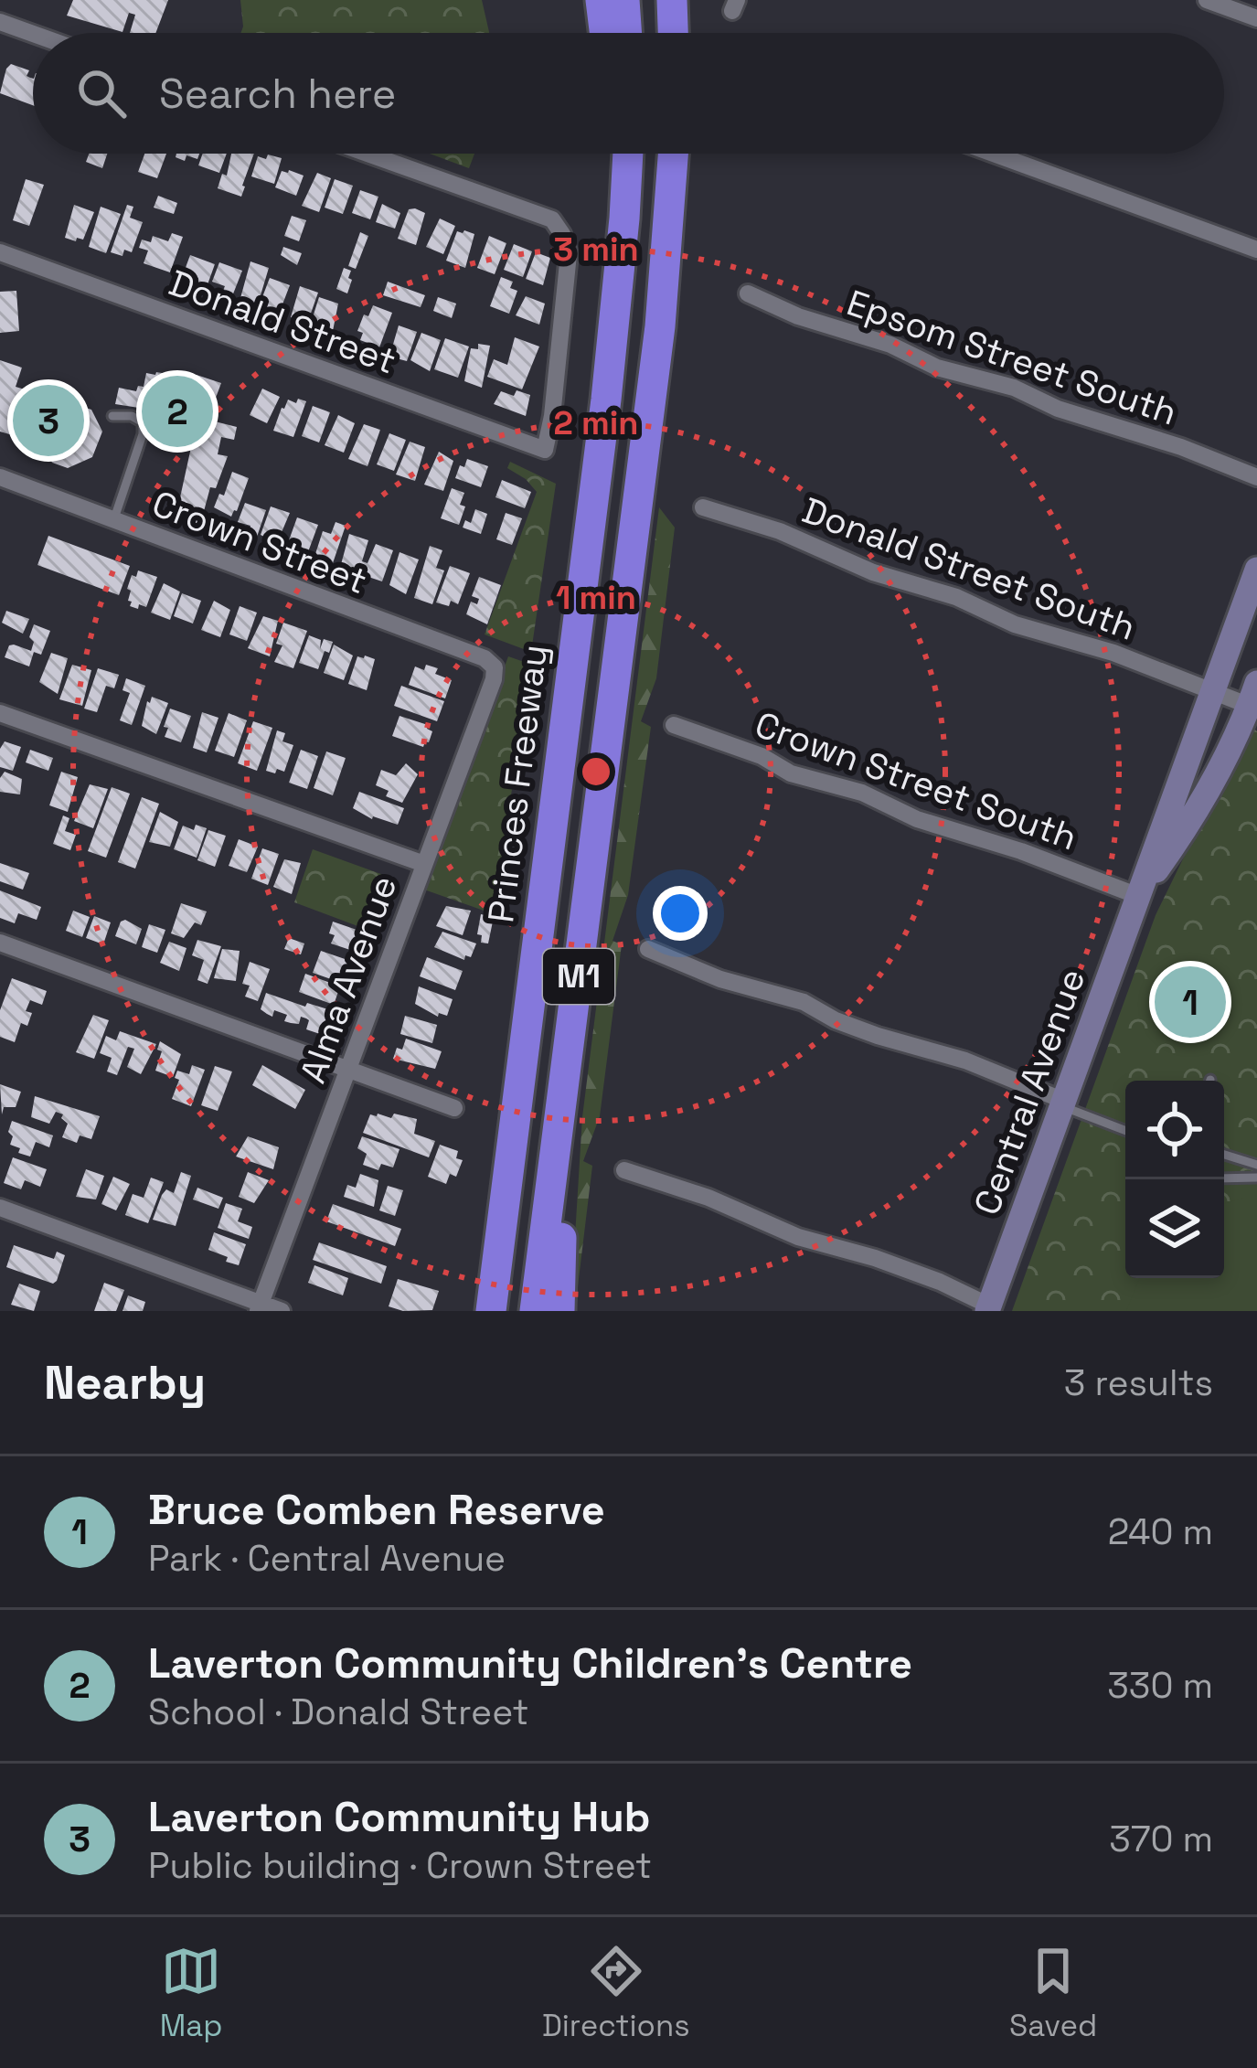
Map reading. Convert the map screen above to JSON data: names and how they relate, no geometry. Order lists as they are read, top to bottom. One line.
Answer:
{"streets":{"highway":["Princes Freeway","M1"],"main road":["Central Avenue"],"street":["Donald Street","Epsom Street South","Crown Street","Donald Street South","Crown Street South","Alma Avenue"]},"crossings":[["Crown Street","Alma Avenue"],["Donald Street South","Central Avenue"],["Crown Street South","Central Avenue"]],"page":{"search":"Search here","pins":["2","3","1"],"heading":["Nearby","3 results"],"list":[{"mark":"1","name":"Bruce Comben Reserve","note":"Park · Central Avenue","value":"240 m"},{"mark":"2","name":"Laverton Community Children’s Centre","note":"School · Donald Street","value":"330 m"},{"mark":"3","name":"Laverton Community Hub","note":"Public building · Crown Street","value":"370 m"}],"nav":["Map","Directions","Saved"]},"rings":["3 min","2 min","1 min"]}
